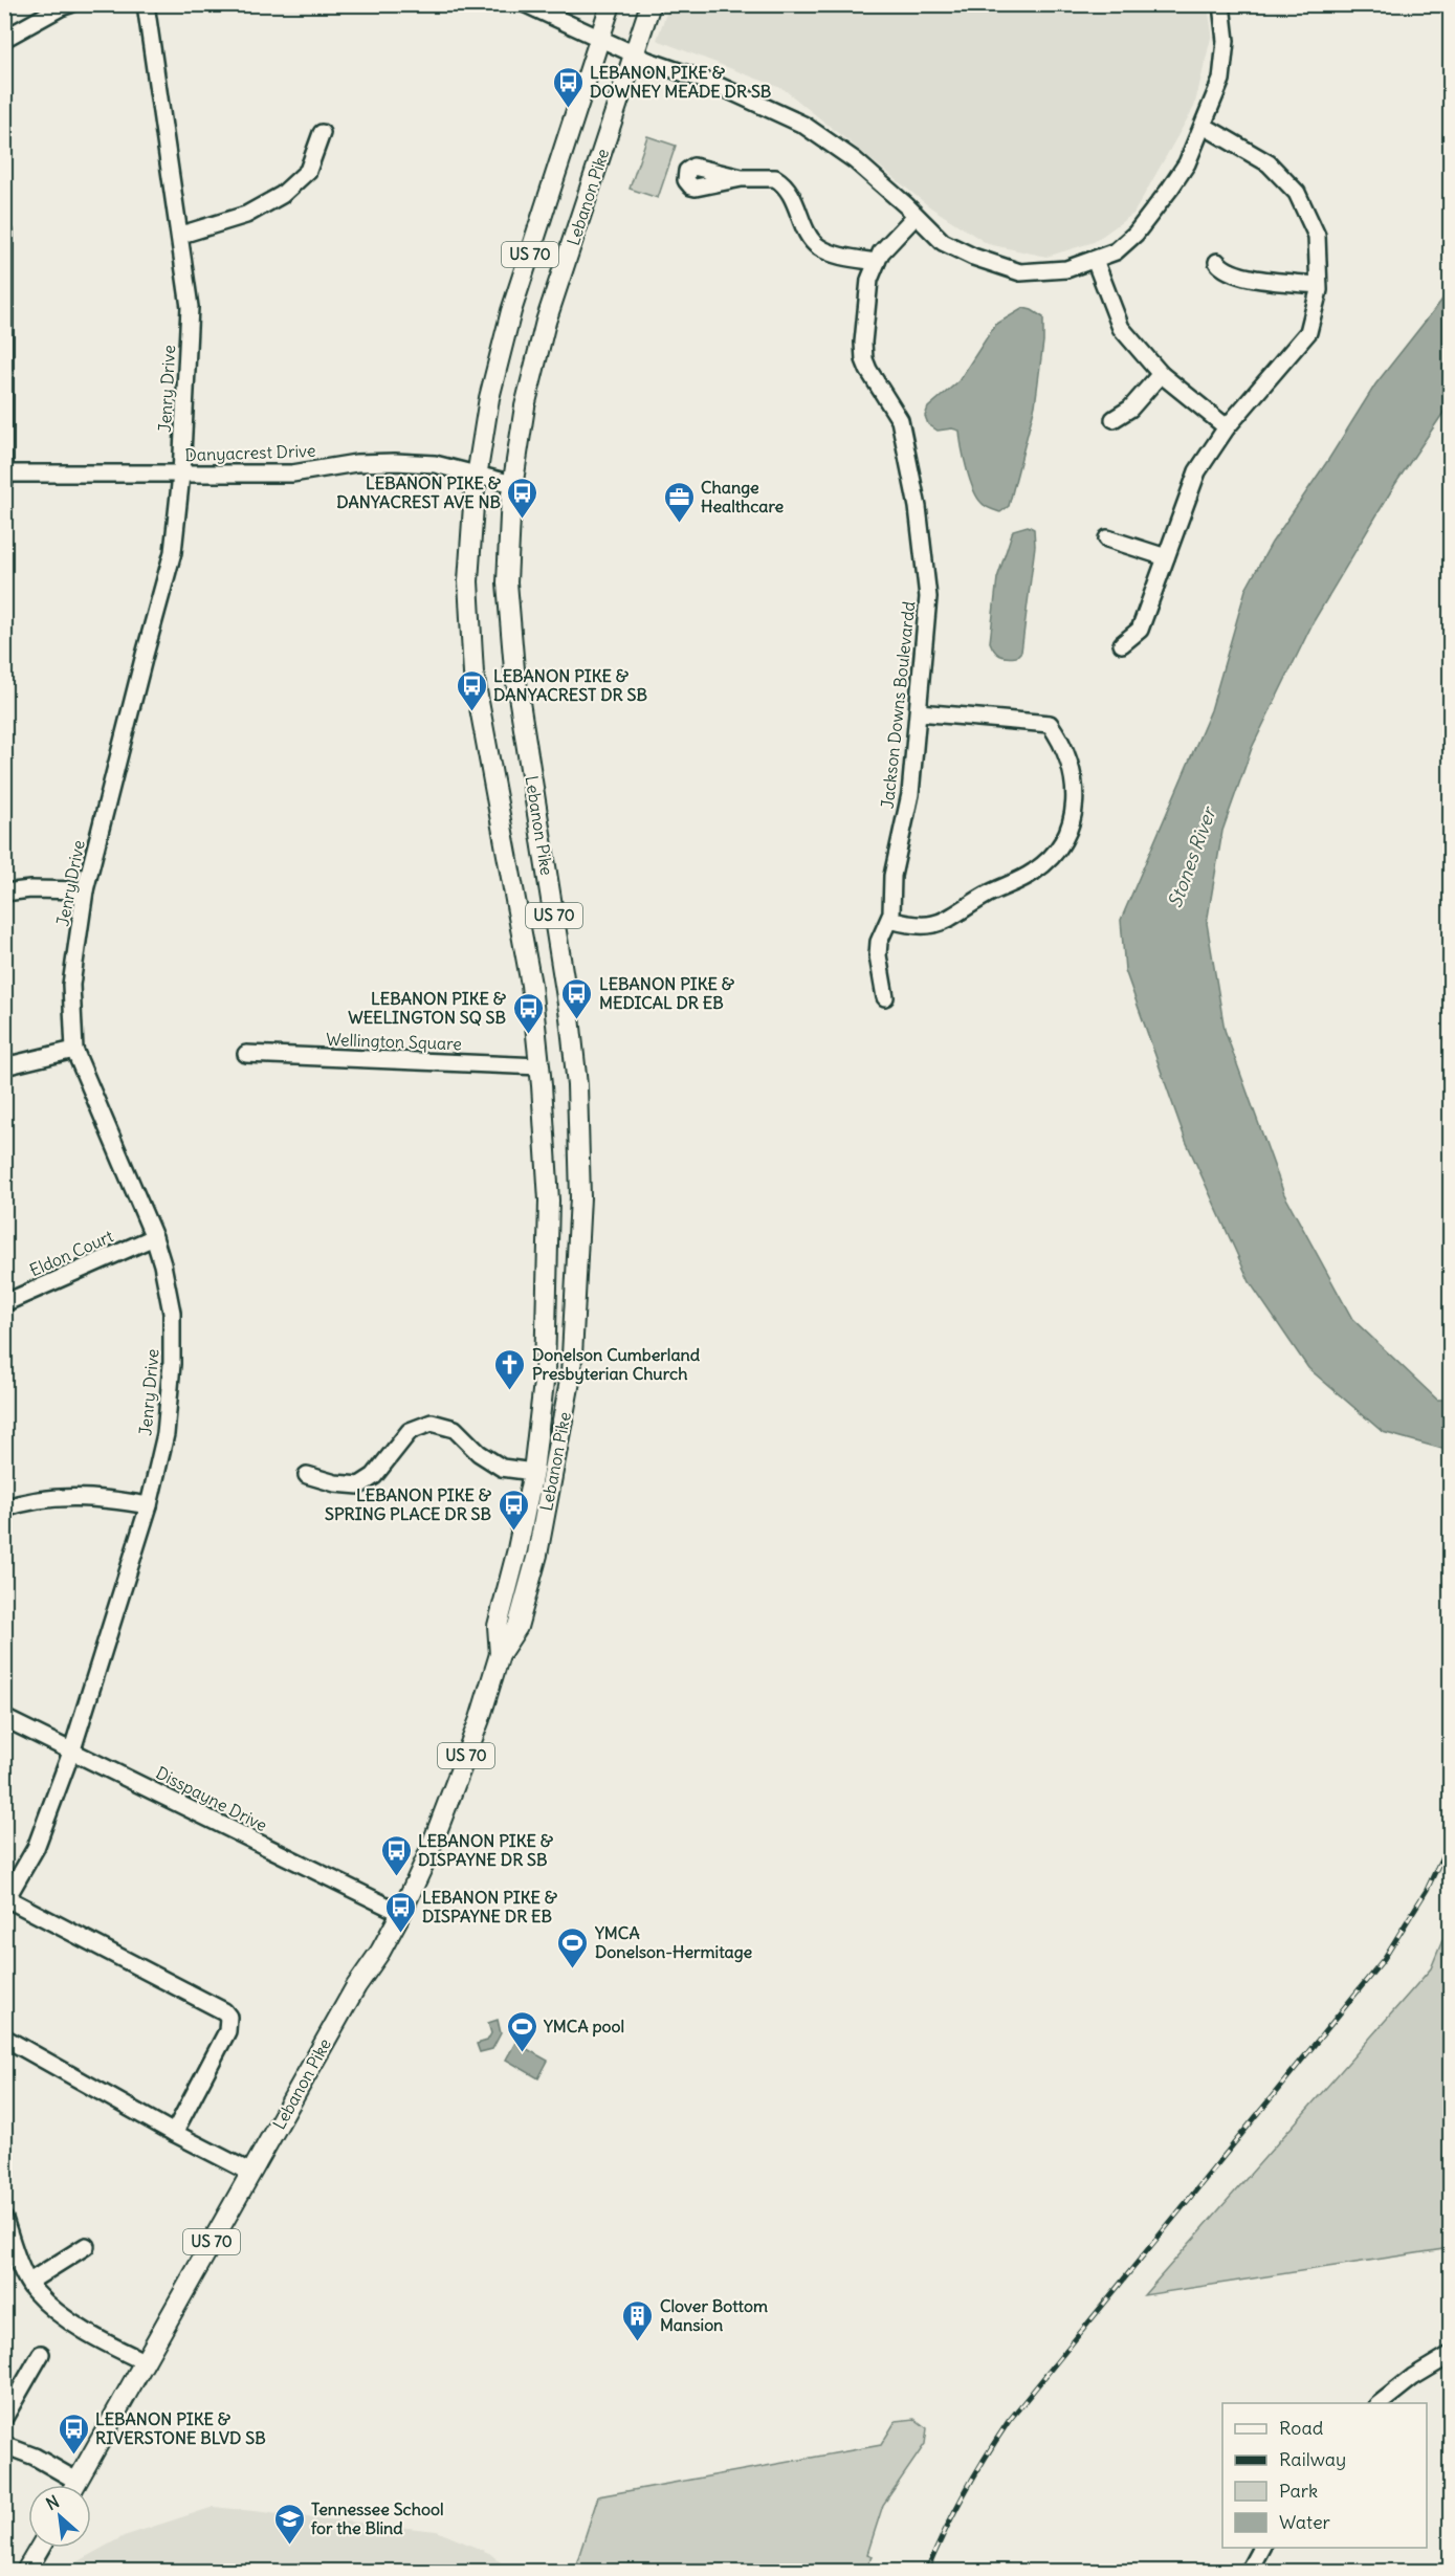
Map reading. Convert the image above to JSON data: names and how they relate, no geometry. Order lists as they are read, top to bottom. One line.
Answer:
{"streets":{"main road":["Lebanon Pike","US 70"],"street":["Jenry Drive","Danyacrest Drive","Jackson Downs Boulevardd","Wellington Square","Eldon Court","Disspayne Drive"]},"crossings":[["Lebanon Pike","Danyacrest Drive"],["Lebanon Pike","Wellington Square"],["Lebanon Pike","Disspayne Drive"],["Jenry Drive","Danyacrest Drive"],["Jenry Drive","Eldon Court"],["Jenry Drive","Disspayne Drive"]],"water":["Stones River"],"places":{"bus stop":["LEBANON PIKE & DOWNEY MEADE DR SB","LEBANON PIKE & DANYACREST AVE NB","LEBANON PIKE & DANYACREST DR SB","LEBANON PIKE & MEDICAL DR EB","LEBANON PIKE & WEELINGTON SQ SB","LEBANON PIKE & SPRING PLACE DR SB","LEBANON PIKE & DISPAYNE DR SB","LEBANON PIKE & DISPAYNE DR EB","LEBANON PIKE & RIVERSTONE BLVD SB"],"office":["Change Healthcare"],"church":["Donelson Cumberland Presbyterian Church"],"sports":["YMCA Donelson-Hermitage","YMCA pool"],"building":["Clover Bottom Mansion"],"school or university":["Tennessee School for the Blind"]},"legend":["Road","Railway","Park","Water"],"north":"top left"}
